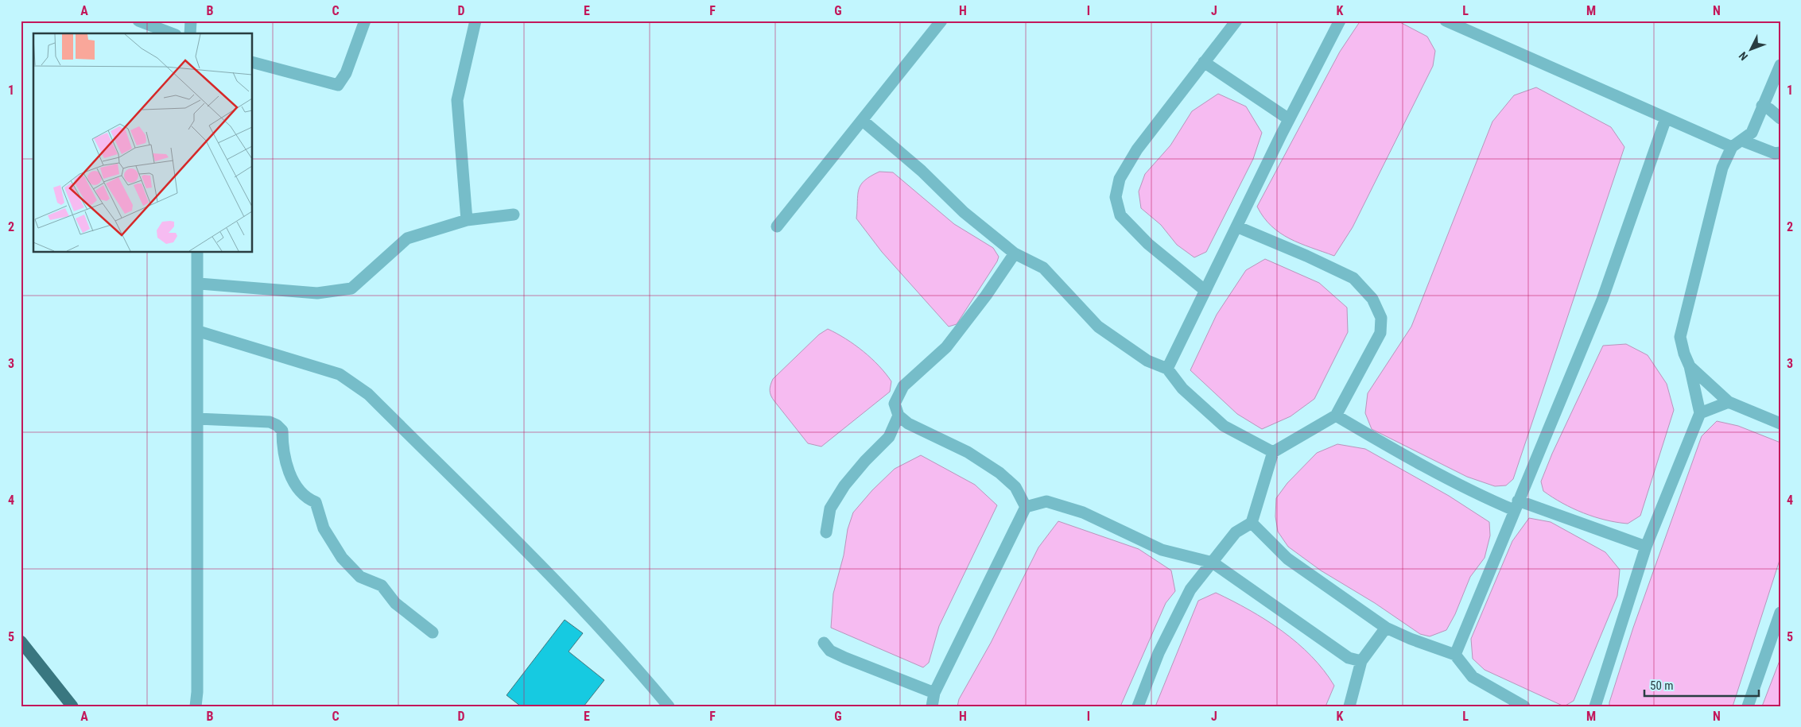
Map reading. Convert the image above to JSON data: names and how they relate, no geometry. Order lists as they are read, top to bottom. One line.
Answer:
{"scale_bar":"50 m","north":"bottom left","grid":{"columns":["A","B","C","D","E","F","G","H","I","J","K","L","M","N"],"rows":["1","2","3","4","5"]}}
